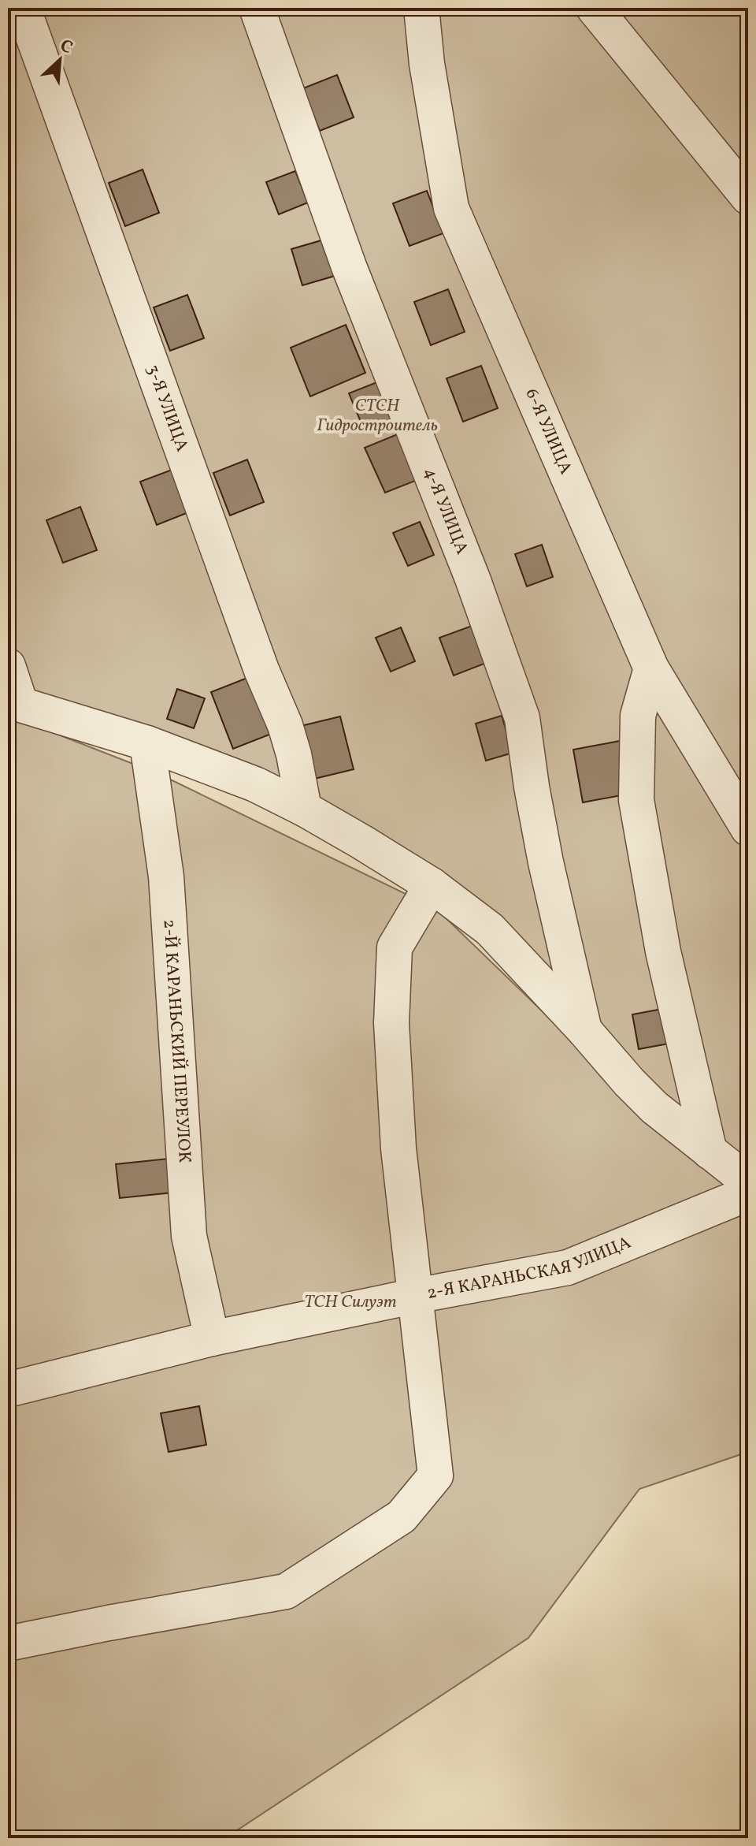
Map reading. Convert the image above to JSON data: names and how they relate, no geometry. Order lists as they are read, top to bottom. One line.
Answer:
{"streets":{"street":["3-Я УЛИЦА","6-Я УЛИЦА","4-Я УЛИЦА","2-Й КАРАНЬСКИЙ ПЕРЕУЛОК","2-Я КАРАНЬСКАЯ УЛИЦА"]},"crossings":[["2-Й КАРАНЬСКИЙ ПЕРЕУЛОК","2-Я КАРАНЬСКАЯ УЛИЦА"]],"parks":["СТСН Гидростроитель","ТСН Силуэт"],"north":"top right"}
